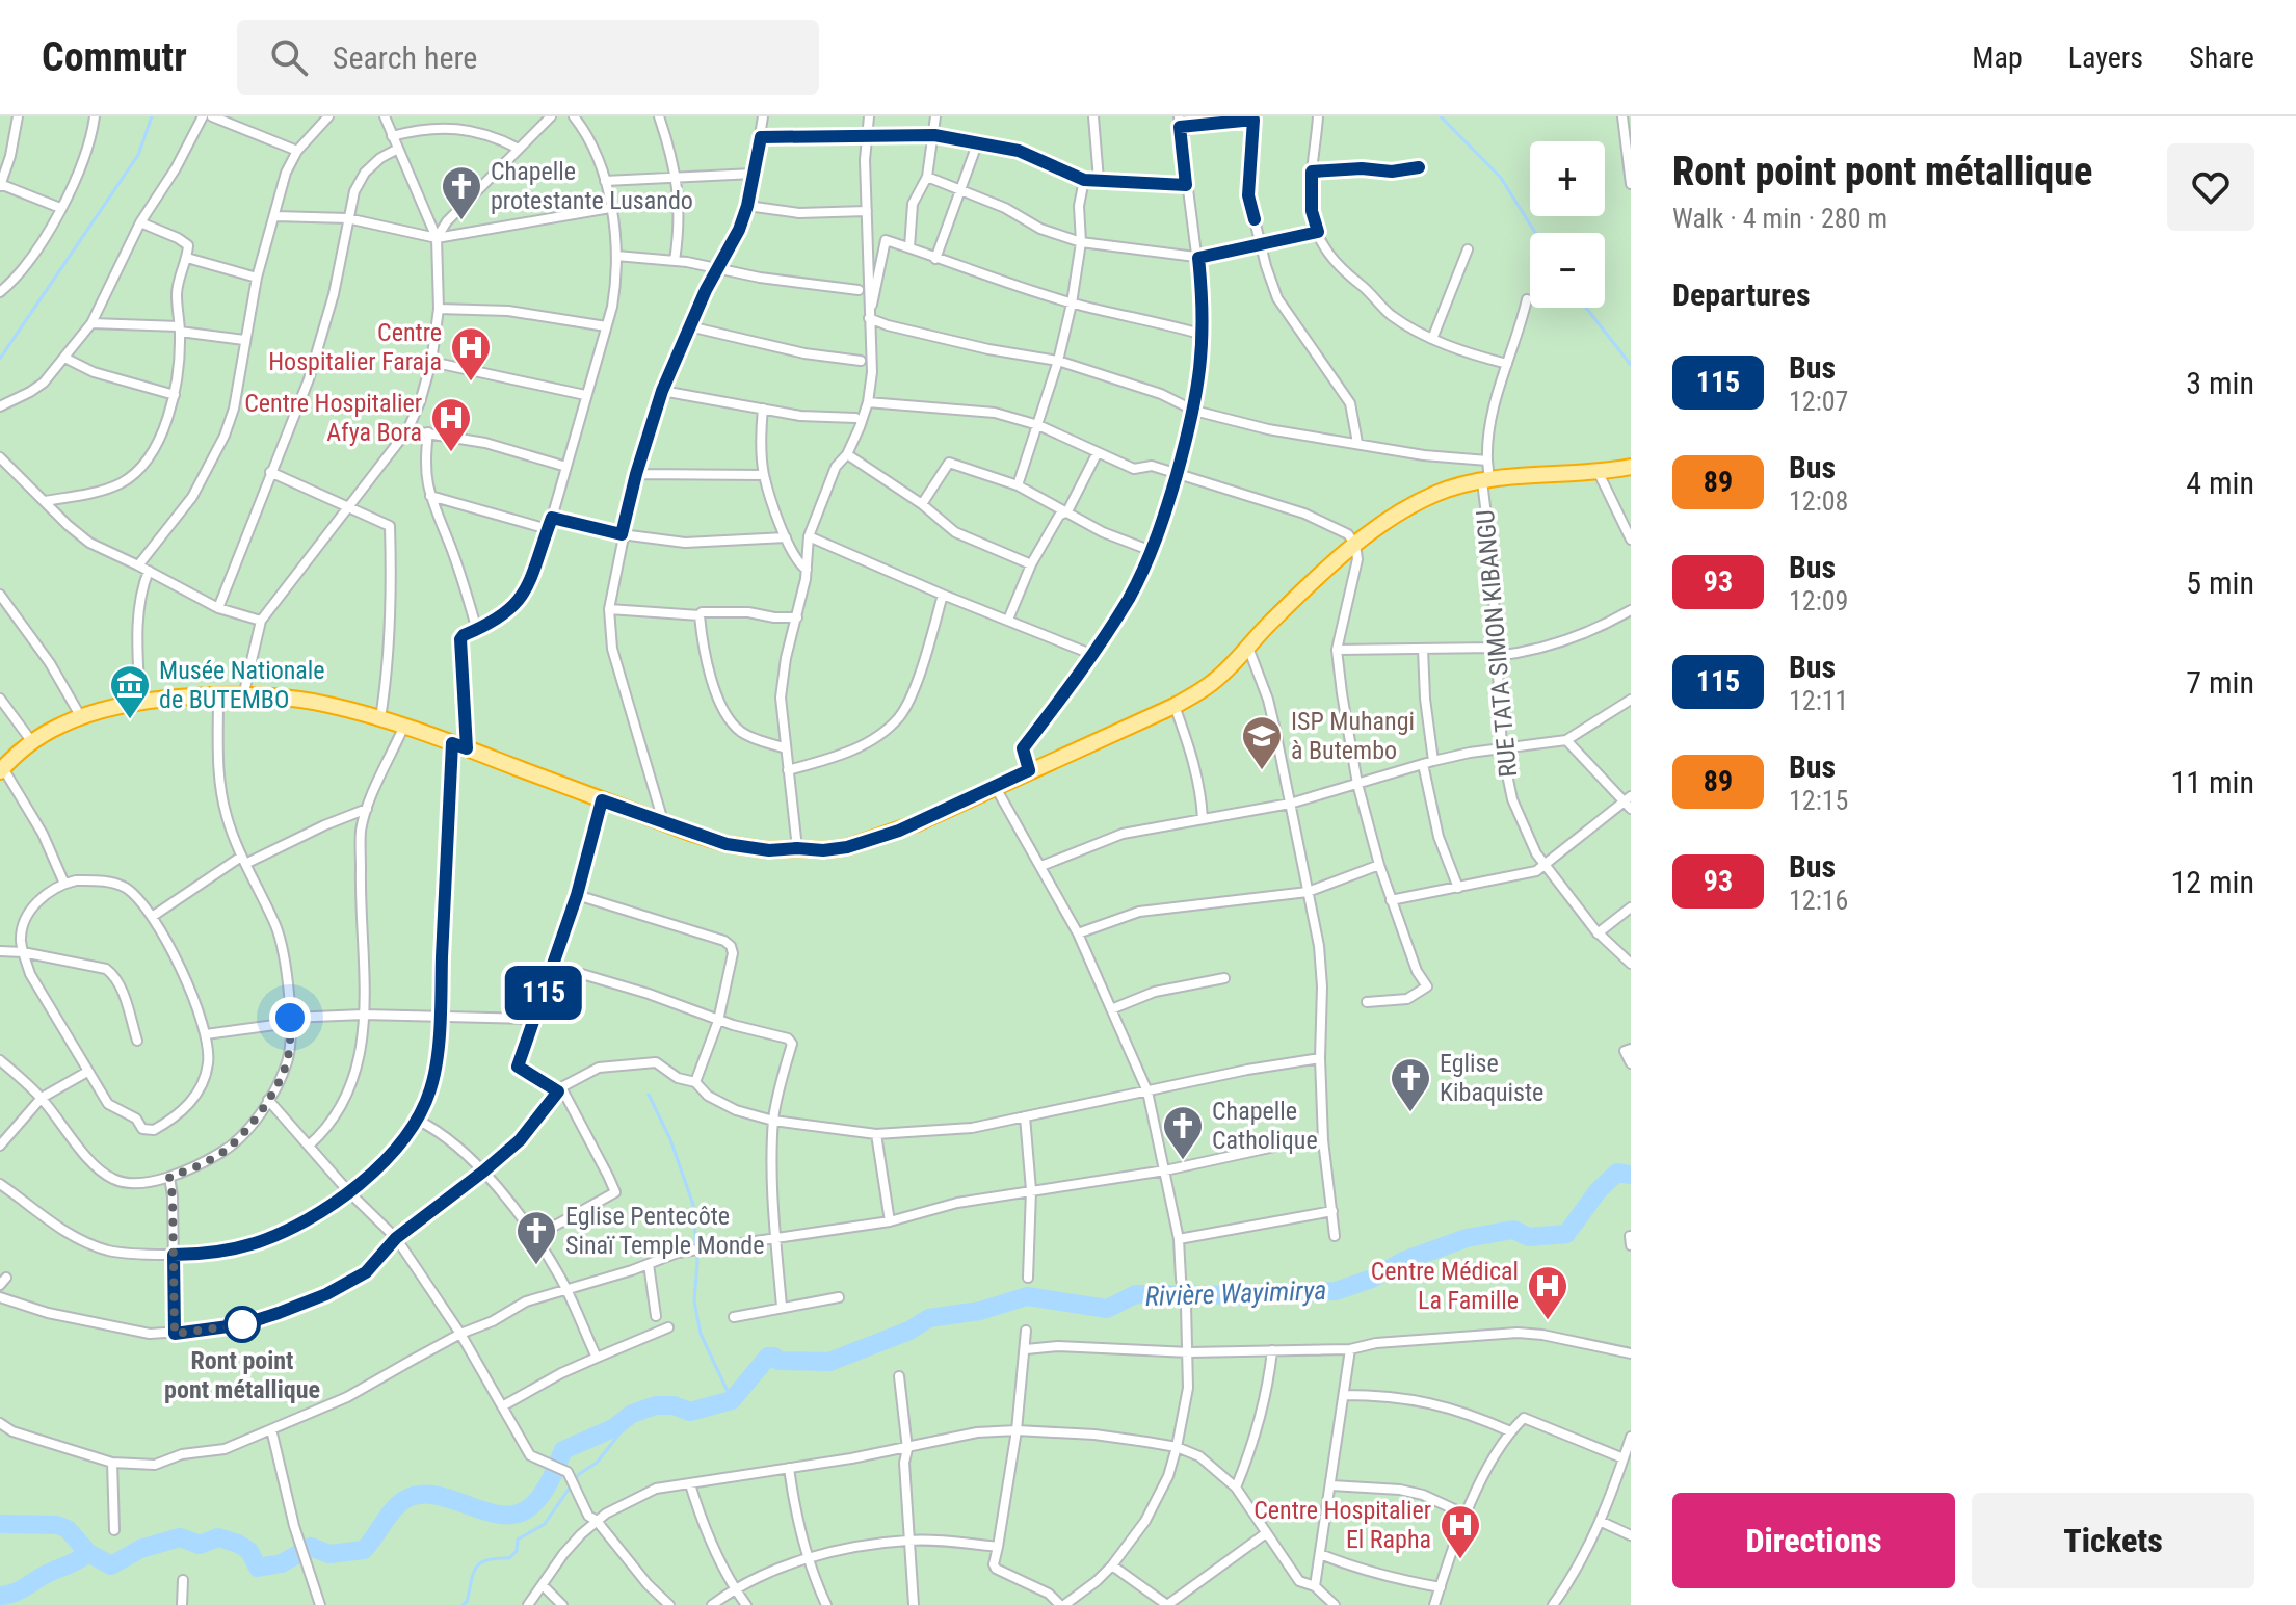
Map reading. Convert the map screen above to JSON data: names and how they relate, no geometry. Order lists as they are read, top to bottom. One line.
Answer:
{"streets":{"street":["RUE TATA SIMON KIBANGU"]},"water":["Rivière Wayimirya"],"places":{"church":["Chapelle protestante Lusando","Eglise Kibaquiste","Chapelle Catholique","Eglise Pentecôte Sinaï Temple Monde"],"hospital":["Centre Hospitalier Faraja","Centre Hospitalier Afya Bora","Centre Médical La Famille","Centre Hospitalier El Rapha"],"museum":["Musée Nationale de BUTEMBO"],"school or university":["ISP Muhangi à Butembo"],"other":["Ront point pont métallique"]},"lines":["bus line 115"],"page":{"header":"Commutr","search":"Search here","nav":["Map","Layers","Share"],"on_map":"115","heading":[["Ront point pont métallique","Walk · 4 min · 280 m"],"Departures"],"map_buttons":["+","−"],"list":[{"mark":"115","name":"Bus","note":"12:07","value":"3 min"},{"mark":"89","name":"Bus","note":"12:08","value":"4 min"},{"mark":"93","name":"Bus","note":"12:09","value":"5 min"},{"mark":"115","name":"Bus","note":"12:11","value":"7 min"},{"mark":"89","name":"Bus","note":"12:15","value":"11 min"},{"mark":"93","name":"Bus","note":"12:16","value":"12 min"}],"buttons":["Directions","Tickets"]}}
